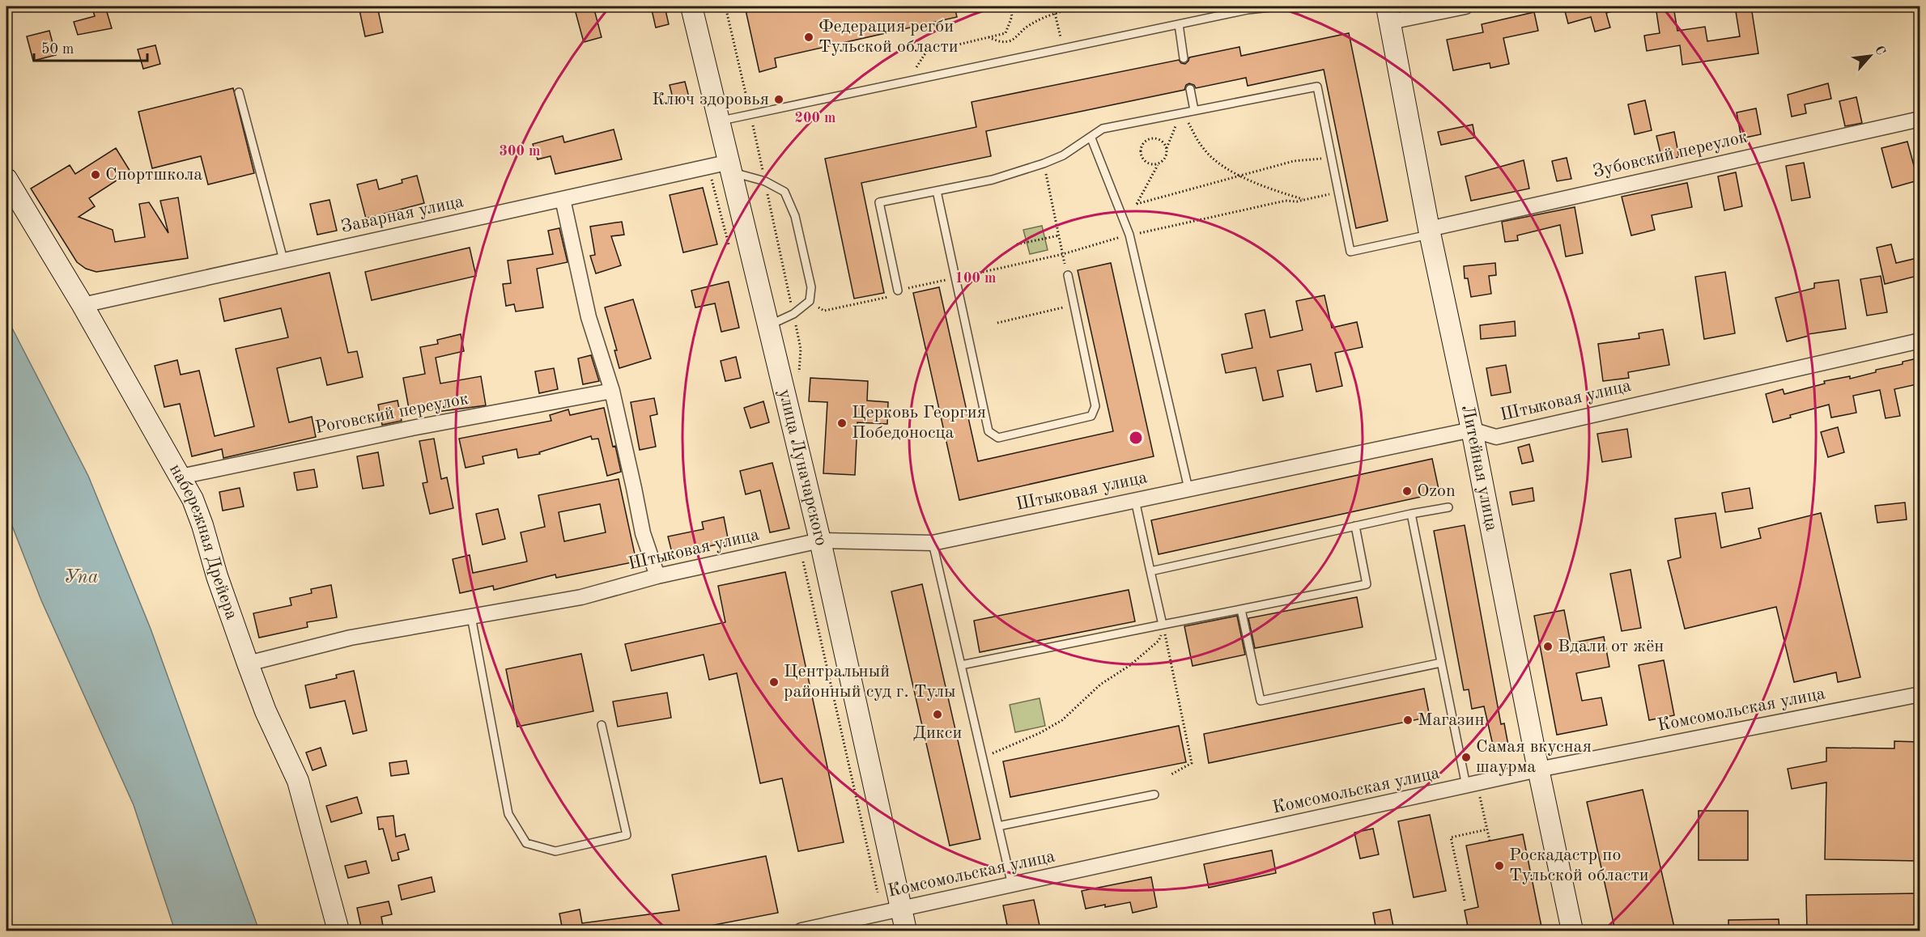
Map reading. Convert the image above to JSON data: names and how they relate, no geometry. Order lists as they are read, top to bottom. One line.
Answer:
{"streets":{"main road":["улица Луначарского","Литейная улица","набережная Дрейера"],"street":["Зубовский переулок","Заварная улица","Штыковая улица","Роговский переулок","Комсомольская улица"]},"crossings":[["Зубовский переулок","Литейная улица"],["Заварная улица","улица Луначарского"],["Заварная улица","набережная Дрейера"],["Штыковая улица","улица Луначарского"],["Штыковая улица","Литейная улица"],["Штыковая улица","набережная Дрейера"],["Роговский переулок","набережная Дрейера"],["улица Луначарского","Комсомольская улица"],["Литейная улица","Комсомольская улица"]],"water":["Упа"],"places":["Федерация регби Тульской области","Ключ здоровья","Спортшкола","Церковь Георгия Победоносца","Ozon","Вдали от жён","Центральный районный суд г. Тулы","Дикси","Магазин","Самая вкусная шаурма","Роскадастр по Тульской области"],"scale_bar":"50 m","north":"top right","rings":["200 m","300 m","100 m"]}
